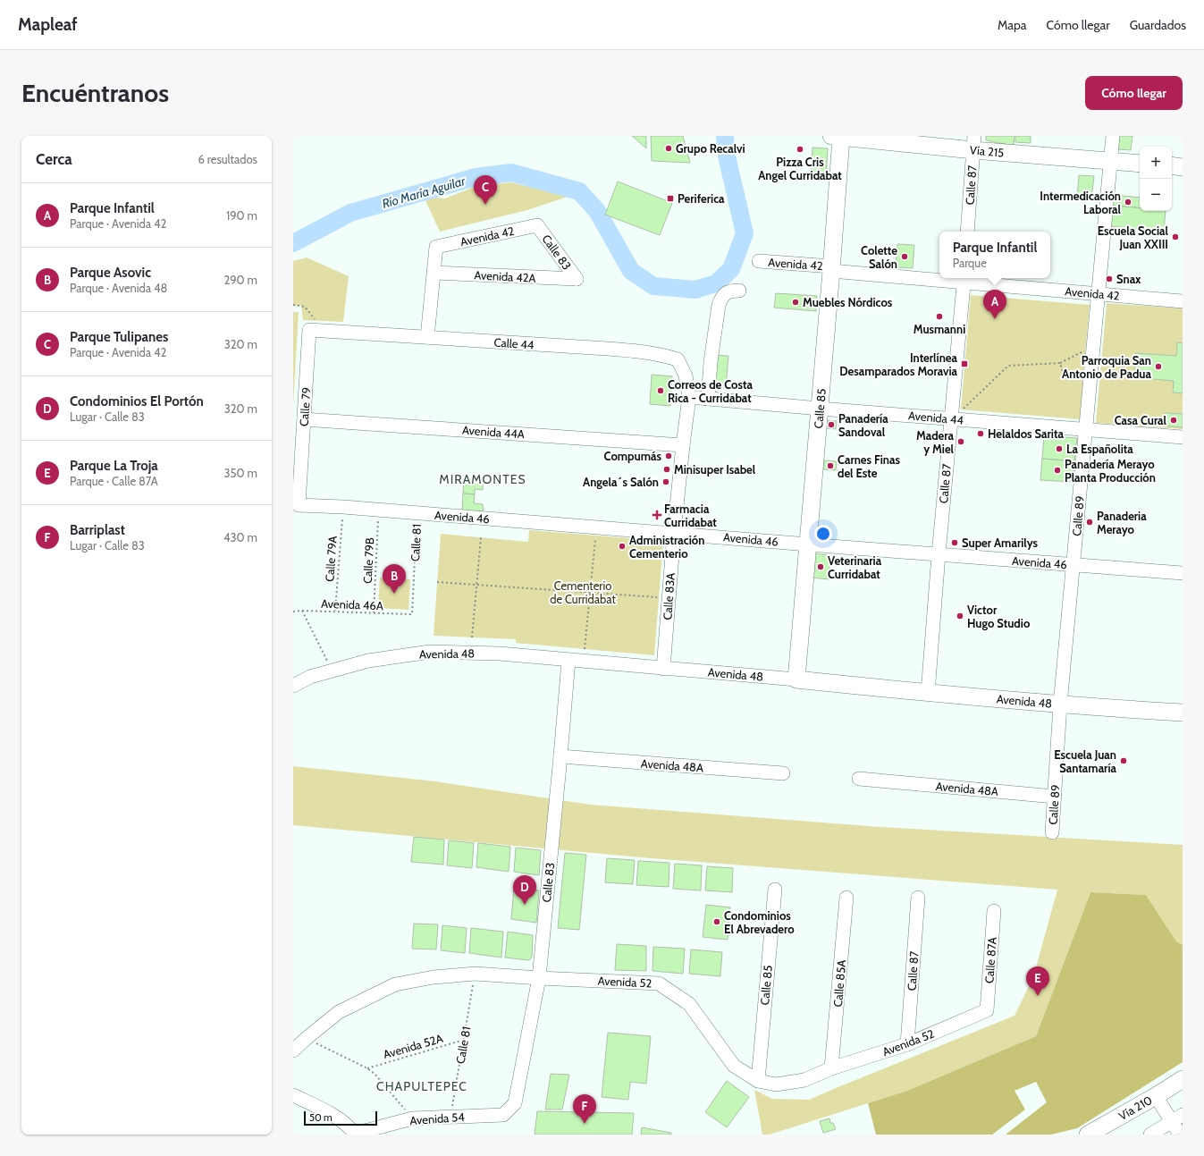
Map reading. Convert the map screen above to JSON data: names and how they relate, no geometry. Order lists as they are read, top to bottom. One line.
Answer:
{"streets":{"main road":["Vía 215","Calle 85","Avenida 48","Vía 210"],"street":["Calle 87","Avenida 42","Calle 83","Avenida 42A","Calle 44","Calle 79","Avenida 44","Avenida 44A","Calle 89","Avenida 46","Calle 83A","Avenida 48A","Calle 87A","Avenida 52","Calle 85A","Avenida 54"],"path":["Calle 81","Calle 79A","Calle 79B","Avenida 46A","Avenida 52A"]},"crossings":[["Vía 215","Calle 87"],["Vía 215","Calle 85"],["Vía 215","Calle 89"],["Calle 87","Avenida 42"],["Calle 87","Avenida 44"],["Calle 87","Avenida 46"],["Calle 87","Avenida 48"],["Calle 87","Avenida 52"],["Avenida 42","Calle 83"],["Avenida 42","Avenida 42A"],["Avenida 42","Calle 85"],["Avenida 42","Calle 89"],["Calle 83","Avenida 42A"],["Calle 83","Avenida 48"],["Calle 83","Avenida 48A"],["Calle 83","Avenida 52"],["Calle 83","Avenida 54"],["Calle 44","Calle 79"],["Calle 44","Avenida 44"],["Calle 44","Calle 83A"],["Calle 79","Avenida 44A"],["Calle 79","Avenida 46"],["Calle 85","Avenida 44"],["Calle 85","Avenida 46"],["Calle 85","Avenida 48"],["Calle 85","Avenida 52"],["Avenida 44","Calle 89"],["Avenida 44","Calle 83A"],["Avenida 44A","Calle 83A"],["Calle 89","Avenida 46"],["Calle 89","Avenida 48"],["Calle 89","Avenida 48A"],["Avenida 46","Calle 81"],["Avenida 46","Calle 79A"],["Avenida 46","Calle 79B"],["Avenida 46","Calle 83A"],["Calle 81","Avenida 46A"],["Calle 81","Avenida 52"],["Calle 81","Avenida 52A"],["Calle 81","Avenida 54"],["Calle 79A","Avenida 46A"],["Calle 79B","Avenida 46A"],["Calle 83A","Avenida 48"],["Calle 87A","Avenida 52"],["Avenida 52","Calle 85A"]],"districts":["MIRAMONTES","CHAPULTEPEC"],"water":["Río María Aguilar"],"parks":["Cementerio de Curridabat"],"places":{"other":["Grupo Recalvi","Pizza Cris Angel Curridabat","Intermedicación Laboral","Escuela Social Juan XXIII","Colette Salón","Snax","Muebles Nórdicos","Musmanni","Parroquia San Antonio de Padua","Correos de Costa Rica - Curridabat","Casa Cural","Panadería Sandoval","Helaldos Sarita","Madera y Miel","La Españolita","Compumás","Carnes Finas del Este","Minisuper Isabel","Panadería Merayo Planta Producción","Angela´s Salón","Panaderia Merayo","Super Amarilys","Administración Cementerio","Veterinaria Curridabat","Victor Hugo Studio","Escuela Juan Santamaría","Condominios El Abrevadero"],"transit":["Periferica","Interlínea Desamparados Moravia"],"health":["Farmacia Curridabat"]},"scale_bar":"50 m","page":{"header":"Mapleaf","nav":["Mapa","Cómo llegar","Guardados"],"buttons":"Cómo llegar","title":"Encuéntranos","heading":["Cerca","6 resultados"],"map_buttons":["+","−"],"pins":["C","A","B","D","E","F"],"list":[{"mark":"A","name":"Parque Infantil","note":"Parque · Avenida 42","value":"190 m"},{"mark":"B","name":"Parque Asovic","note":"Parque · Avenida 48","value":"290 m"},{"mark":"C","name":"Parque Tulipanes","note":"Parque · Avenida 42","value":"320 m"},{"mark":"D","name":"Condominios El Portón","note":"Lugar · Calle 83","value":"320 m"},{"mark":"E","name":"Parque La Troja","note":"Parque · Calle 87A","value":"350 m"},{"mark":"F","name":"Barriplast","note":"Lugar · Calle 83","value":"430 m"}],"popup":["Parque Infantil","Parque"],"scale":"50 m"}}
